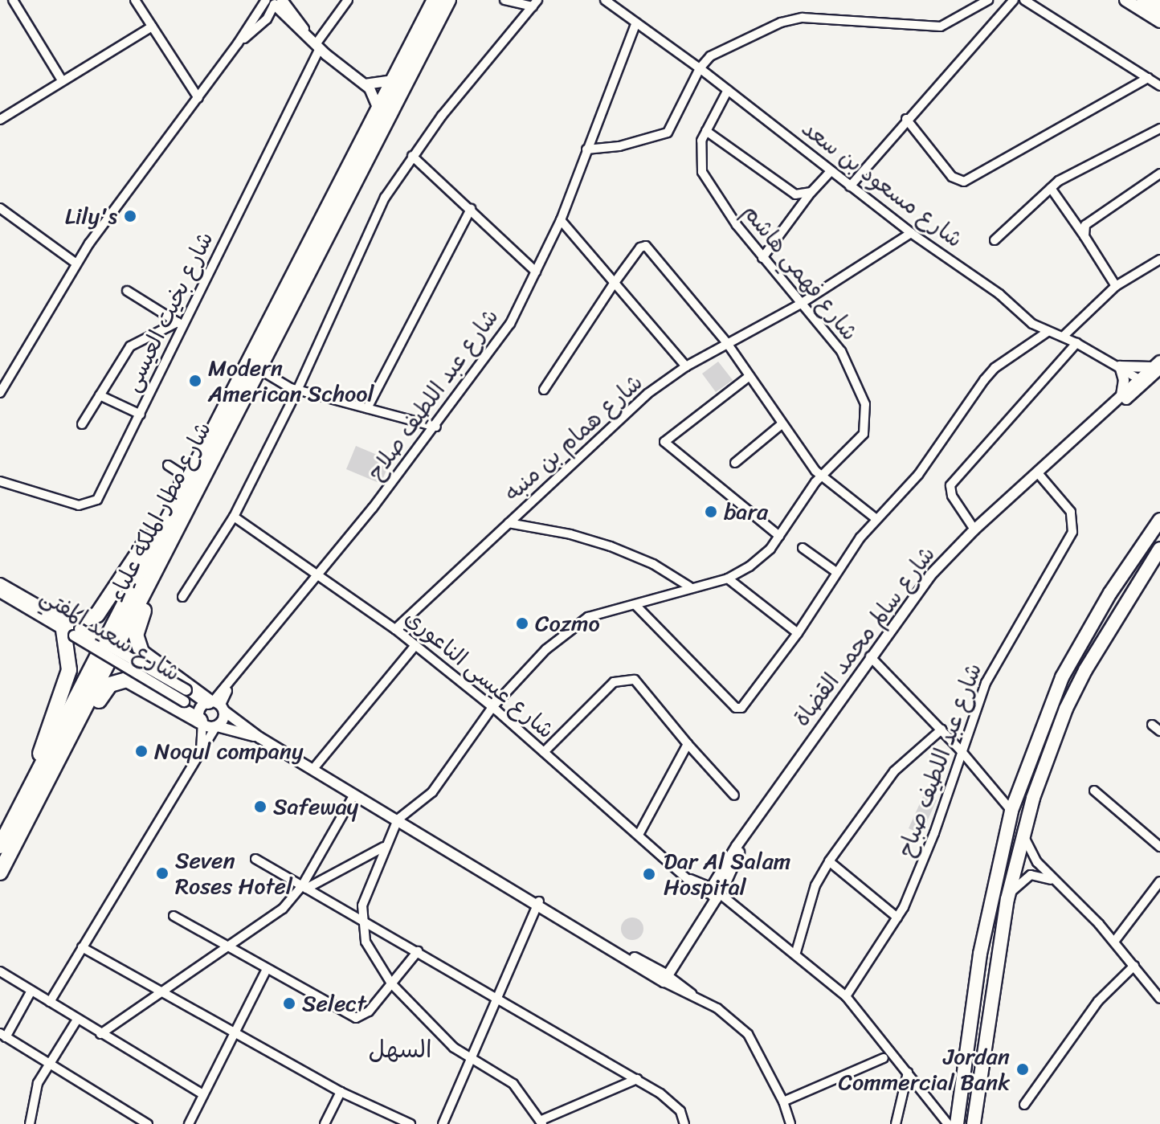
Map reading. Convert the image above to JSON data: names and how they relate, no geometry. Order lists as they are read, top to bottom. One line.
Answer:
{"streets":{"highway":["شارع مطار الملكة علياء"],"street":["شارع مسعود بن سعد","شارع فهمي هاشم","شارع بخيت العيسى","شارع عبد اللطيف صلاح","شارع همام بن منبه","شارع سعيد المفتي","شارع سالم محمد القضاة","شارع عيسى الناعوري","شارع عبد اللطيف صباح"]},"crossings":[["شارع مسعود بن سعد","شارع فهمي هاشم"],["شارع مسعود بن سعد","شارع عبد اللطيف صلاح"],["شارع مسعود بن سعد","شارع همام بن منبه"],["شارع مسعود بن سعد","شارع سالم محمد القضاة"],["شارع فهمي هاشم","شارع همام بن منبه"],["شارع فهمي هاشم","شارع عيسى الناعوري"],["شارع عبد اللطيف صلاح","شارع سعيد المفتي"],["شارع عبد اللطيف صلاح","شارع عيسى الناعوري"],["شارع همام بن منبه","شارع عيسى الناعوري"],["شارع سالم محمد القضاة","شارع عيسى الناعوري"],["شارع سالم محمد القضاة","شارع عبد اللطيف صباح"],["شارع عيسى الناعوري","شارع عبد اللطيف صباح"]],"districts":["السهل"],"places":["Lily's","Modern American School","bara","Cozmo","Noqul company","Safeway","Seven Roses Hotel","Dar Al Salam Hospital","Select","Jordan Commercial Bank"]}
